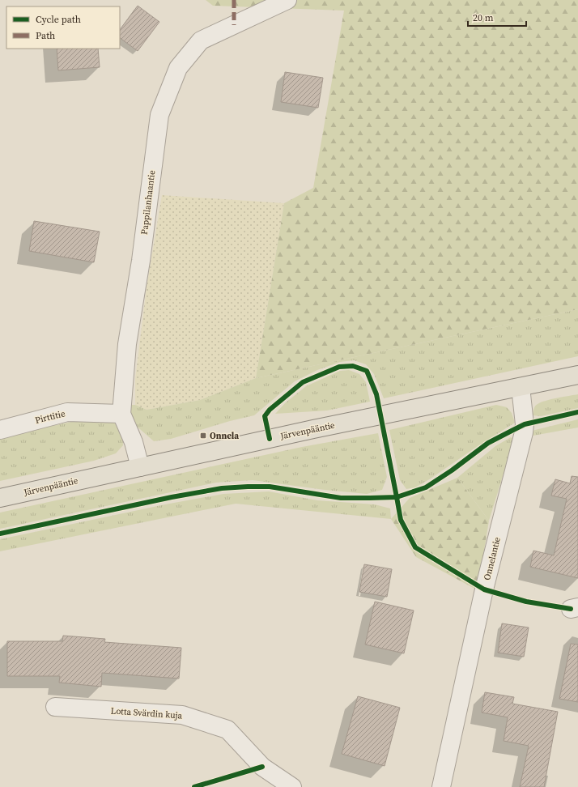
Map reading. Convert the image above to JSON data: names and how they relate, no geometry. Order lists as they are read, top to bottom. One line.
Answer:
{"streets":{"main road":["Järvenpääntie"],"street":["Pappilanhaantie","Pirttitie","Onnelantie","Lotta Svärdin kuja"]},"crossings":[["Pappilanhaantie","Pirttitie"],["Pappilanhaantie","Järvenpääntie"],["Järvenpääntie","Onnelantie"]],"places":{"transit":["Onnela"]},"legend":["Cycle path","Path"],"scale_bar":"20 m"}
